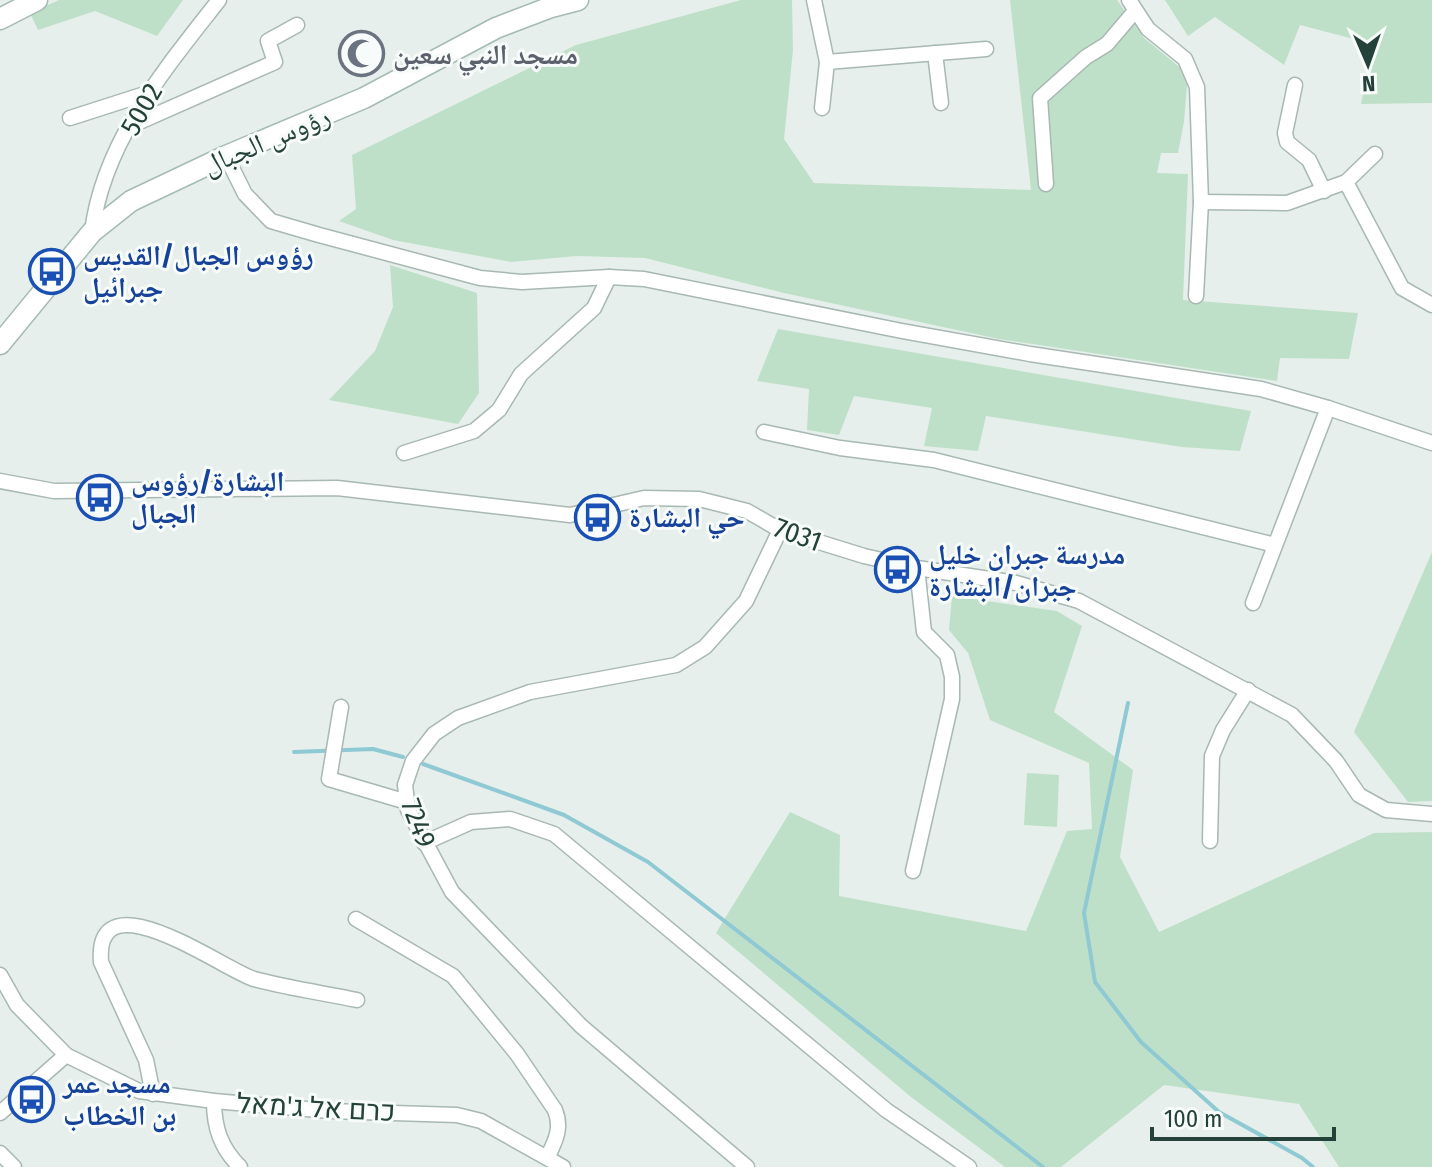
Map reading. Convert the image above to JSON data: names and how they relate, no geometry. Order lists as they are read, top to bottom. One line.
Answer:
{"streets":{"street":["5002","رؤوس الجبال","7031","7249","כרם אל ג'מאל"]},"crossings":[["5002","رؤوس الجبال"],["7031","7249"]],"places":{"mosque":["مسجد النبي سعين"],"bus stop":["رؤوس الجبال/القديس جبرائيل","البشارة/رؤوس الجبال","حي البشارة","مدرسة جبران خليل جبران/البشارة","مسجد عمر بن الخطاب"]},"scale_bar":"100 m","north":"bottom"}
